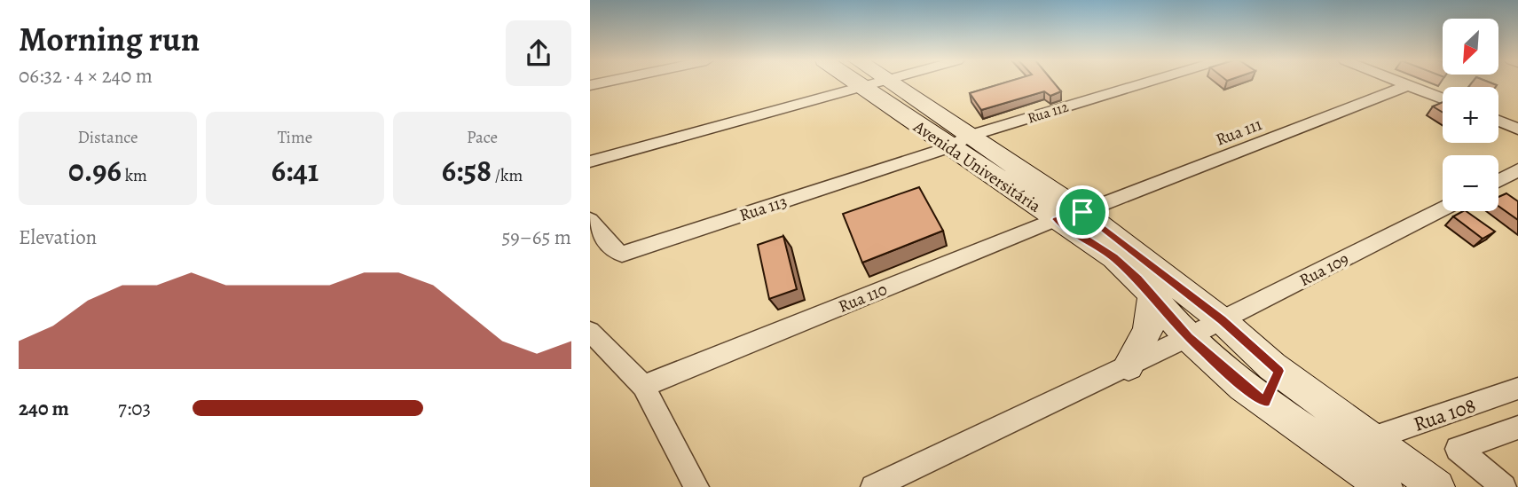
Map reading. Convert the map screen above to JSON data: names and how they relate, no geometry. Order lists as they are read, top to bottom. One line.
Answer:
{"streets":{"street":["Rua 112","Rua 111","Avenida Universitária","Rua 113","Rua 109","Rua 110","Rua 108"]},"crossings":[["Rua 112","Avenida Universitária"],["Rua 112","Rua 113"],["Rua 111","Avenida Universitária"],["Rua 111","Rua 110"],["Avenida Universitária","Rua 113"],["Avenida Universitária","Rua 109"],["Avenida Universitária","Rua 110"],["Avenida Universitária","Rua 108"]],"north":"bottom left","page":{"heading":["Morning run","06:32 · 4 × 240 m"],"map_buttons":["+","−"],"stats":[["Distance","0.96 km"],["Time","6:41"],["Pace","6:58 /km"]],"chart":["Elevation","59–65 m"],"list":[{"name":"240 m","note":"7:03"}]}}
